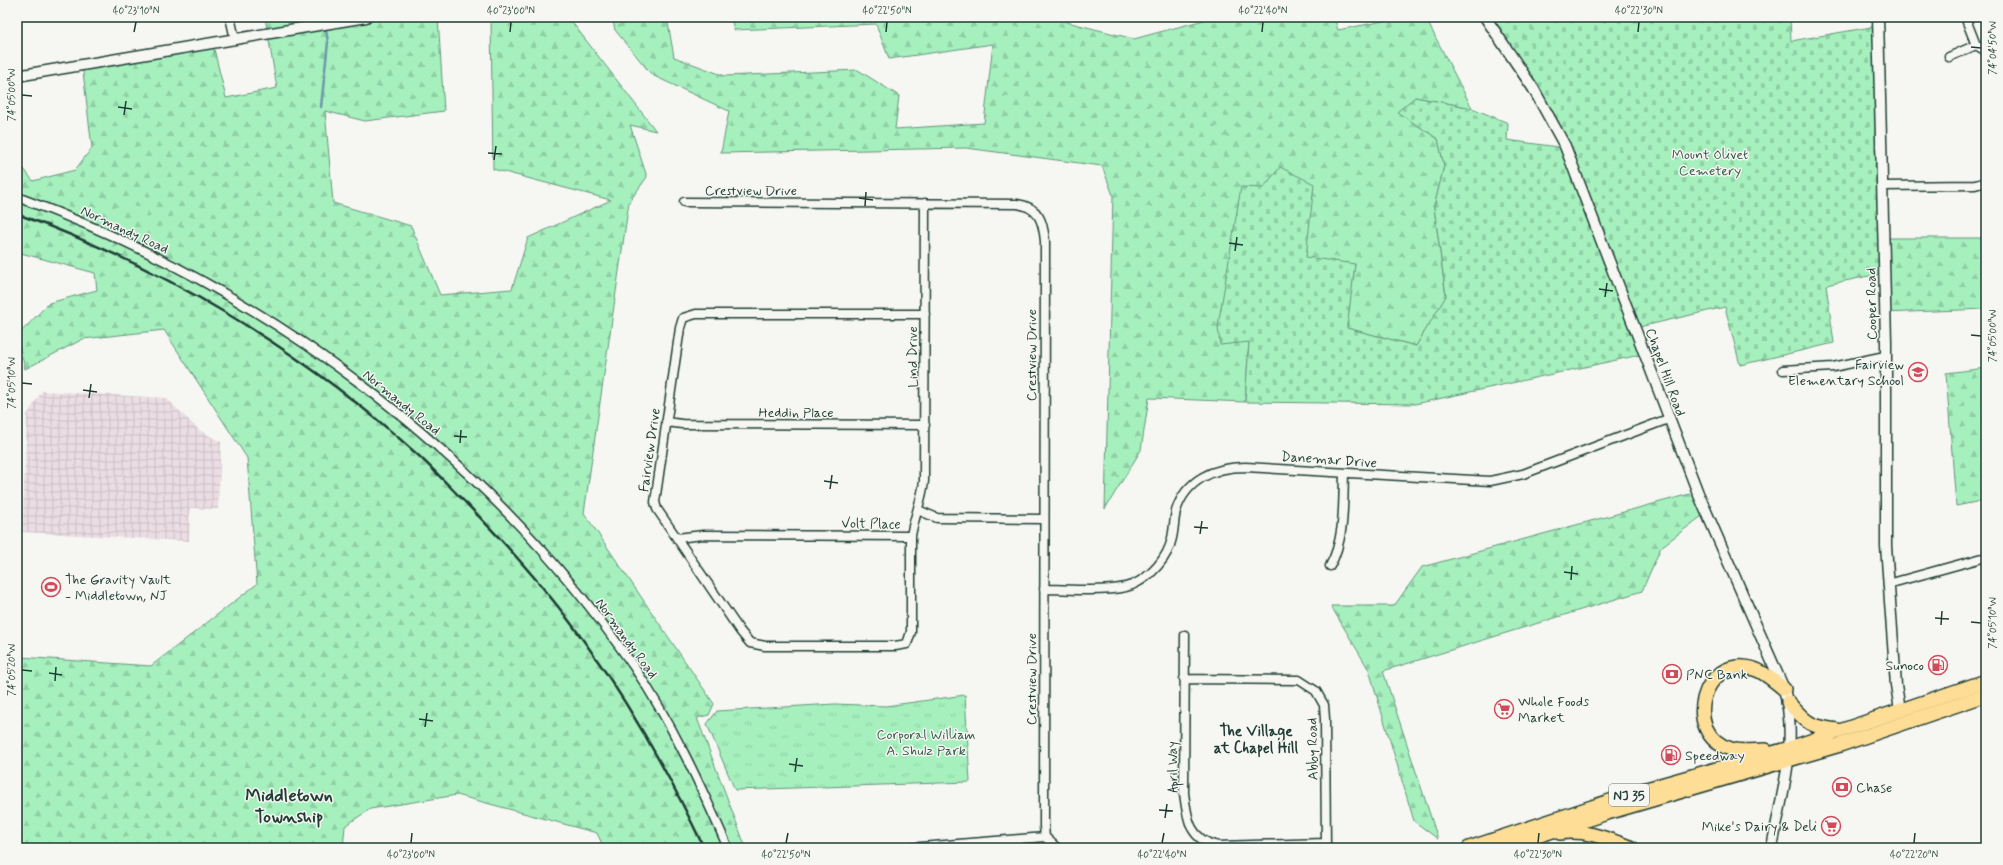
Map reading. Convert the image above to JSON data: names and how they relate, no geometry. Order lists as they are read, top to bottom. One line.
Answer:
{"streets":{"highway":["NJ 35"],"street":["Crestview Drive","Normandy Road","Cooper Road","Lind Drive","Chapel Hill Road","Heddin Place","Fairview Drive","Danemar Drive","Volt Place","Abby Road","April Way"]},"crossings":[["Crestview Drive","Lind Drive"],["Crestview Drive","Danemar Drive"],["Crestview Drive","Volt Place"],["Cooper Road","NJ 35"],["Lind Drive","Heddin Place"],["Lind Drive","Fairview Drive"],["Lind Drive","Volt Place"],["Chapel Hill Road","Danemar Drive"],["Chapel Hill Road","NJ 35"],["Heddin Place","Fairview Drive"],["Fairview Drive","Volt Place"],["Abby Road","April Way"]],"districts":["The Village at Chapel Hill","Middletown Township"],"parks":["Mount Olivet Cemetery","Corporal William A. Shulz Park"],"places":{"school or university":["Fairview Elementary School"],"sports":["The Gravity Vault - Middletown, NJ"],"fuel station":["Sunoco","Speedway"],"bank":["PNC Bank","Chase"],"supermarket":["Whole Foods Market","Mike's Dairy & Deli"]},"coordinates":["40°23'10\"N","40°23'00\"N","40°22'50\"N","40°22'40\"N","40°22'30\"N","74°04'50\"W","74°05'00\"W","74°05'10\"W","74°05'20\"W","40°22'20\"N"]}
